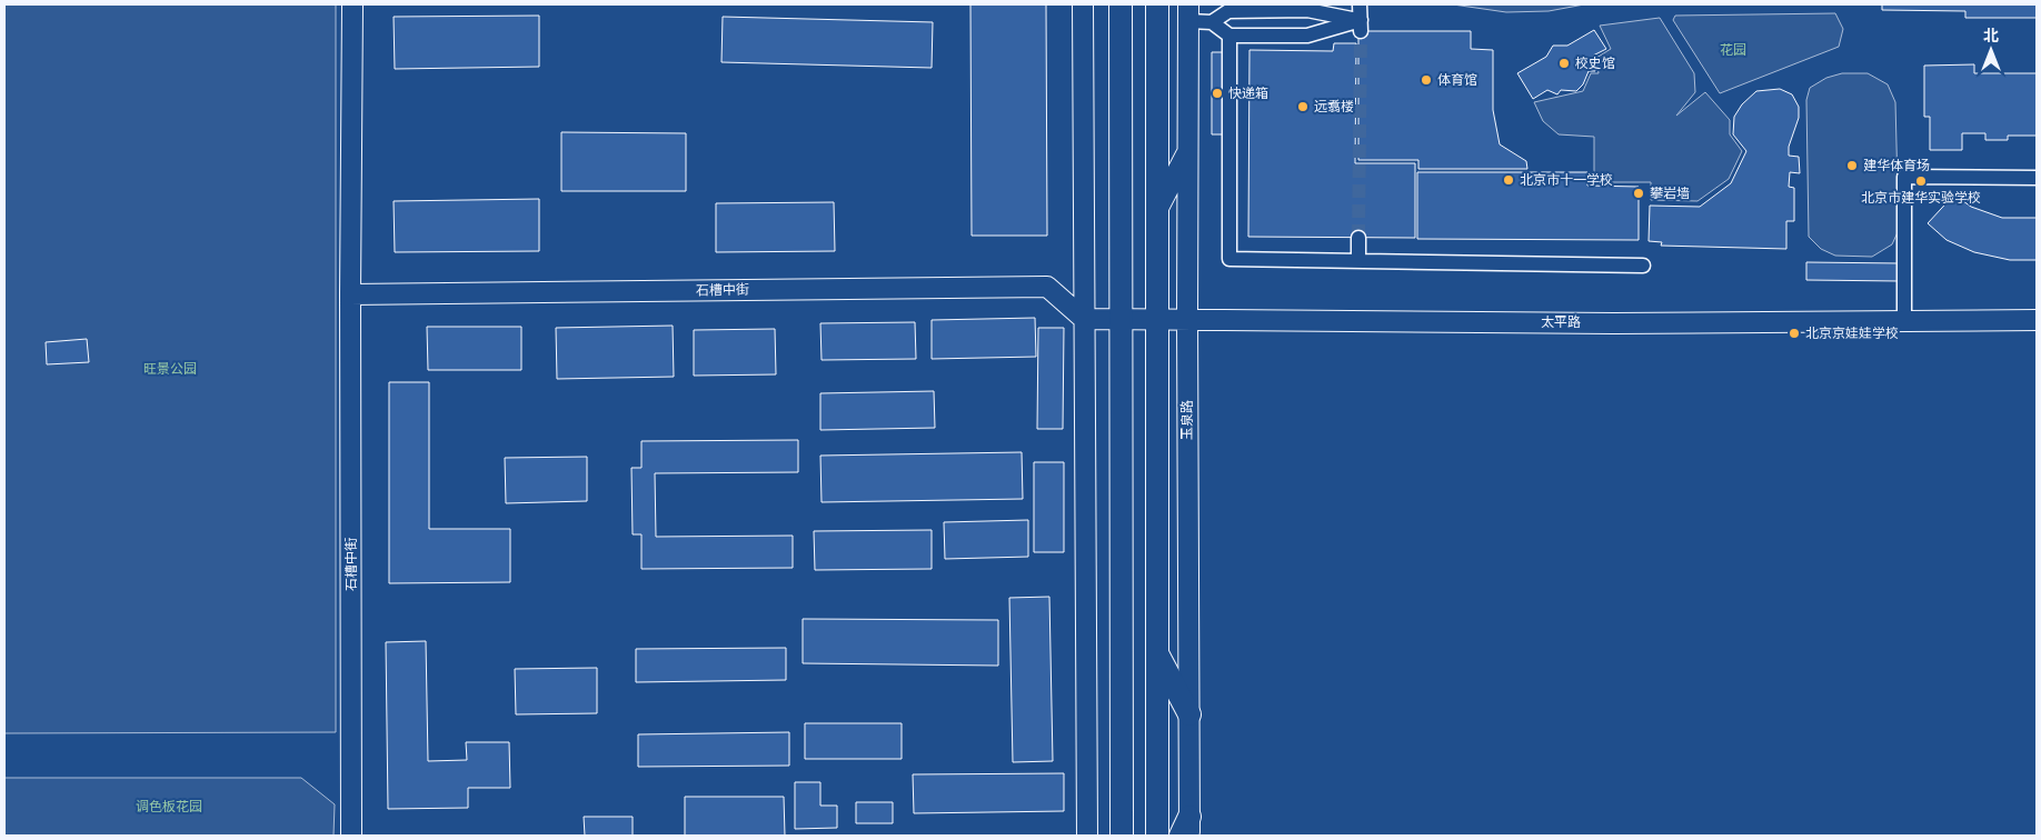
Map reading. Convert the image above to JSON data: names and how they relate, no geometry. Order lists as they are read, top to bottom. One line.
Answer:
{"streets":{"street":["石槽中街","太平路","玉泉路"]},"crossings":[["石槽中街","太平路"],["太平路","玉泉路"]],"parks":["花园","旺景公园","调色板花园"],"places":["校史馆","体育馆","快递箱","远翥楼","建华体育场","北京市十一学校","北京市建华实验学校","攀岩墙","北京京娃娃学校"],"north":"top"}
